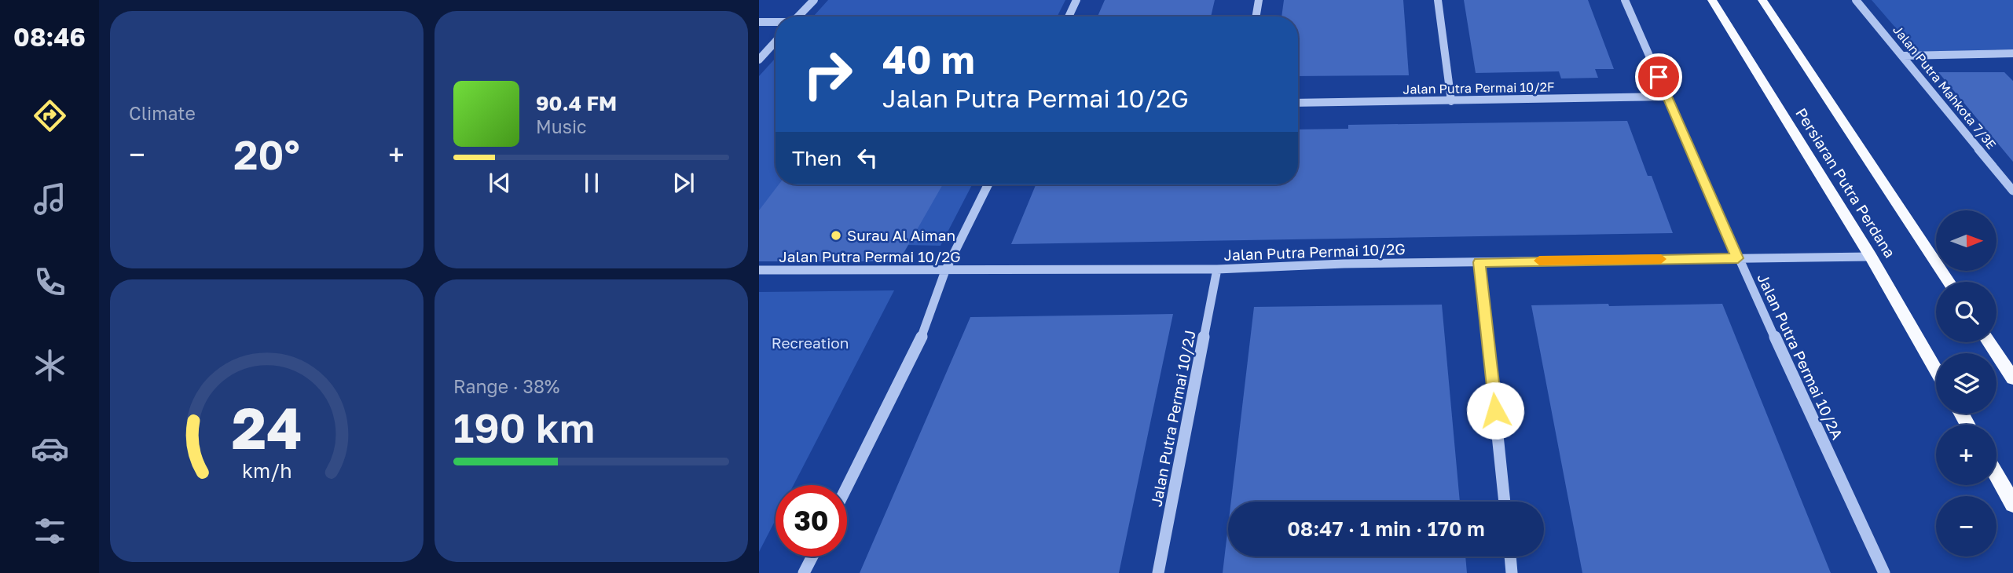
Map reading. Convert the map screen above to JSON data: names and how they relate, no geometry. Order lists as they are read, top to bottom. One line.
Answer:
{"streets":{"main road":["Persiaran Putra Perdana"],"street":["Jalan Putra Mahkota 7/3E","Jalan Putra Permai 10/2F","Jalan Putra Permai 10/2G","Jalan Putra Permai 10/2A","Jalan Putra Permai 10/2J"]},"crossings":[["Jalan Putra Permai 10/2F","Jalan Putra Permai 10/2A"],["Persiaran Putra Perdana","Jalan Putra Permai 10/2G"],["Jalan Putra Permai 10/2G","Jalan Putra Permai 10/2A"],["Jalan Putra Permai 10/2G","Jalan Putra Permai 10/2J"]],"parks":["Recreation"],"places":["Surau Al Aiman"],"north":"right","page":{"tabs":"08:46","tile":["Climate",["Range · 38%","190 km"]],"turn":["40 m","Jalan Putra Permai 10/2G"],"song":["90.4 FM","Music"],"heat":["−","20°","+"],"then":"Then","map_buttons":["+","−"],"limit":"30","trip":"08:47 · 1 min · 170 m","gauge":["24","km/h"]}}
